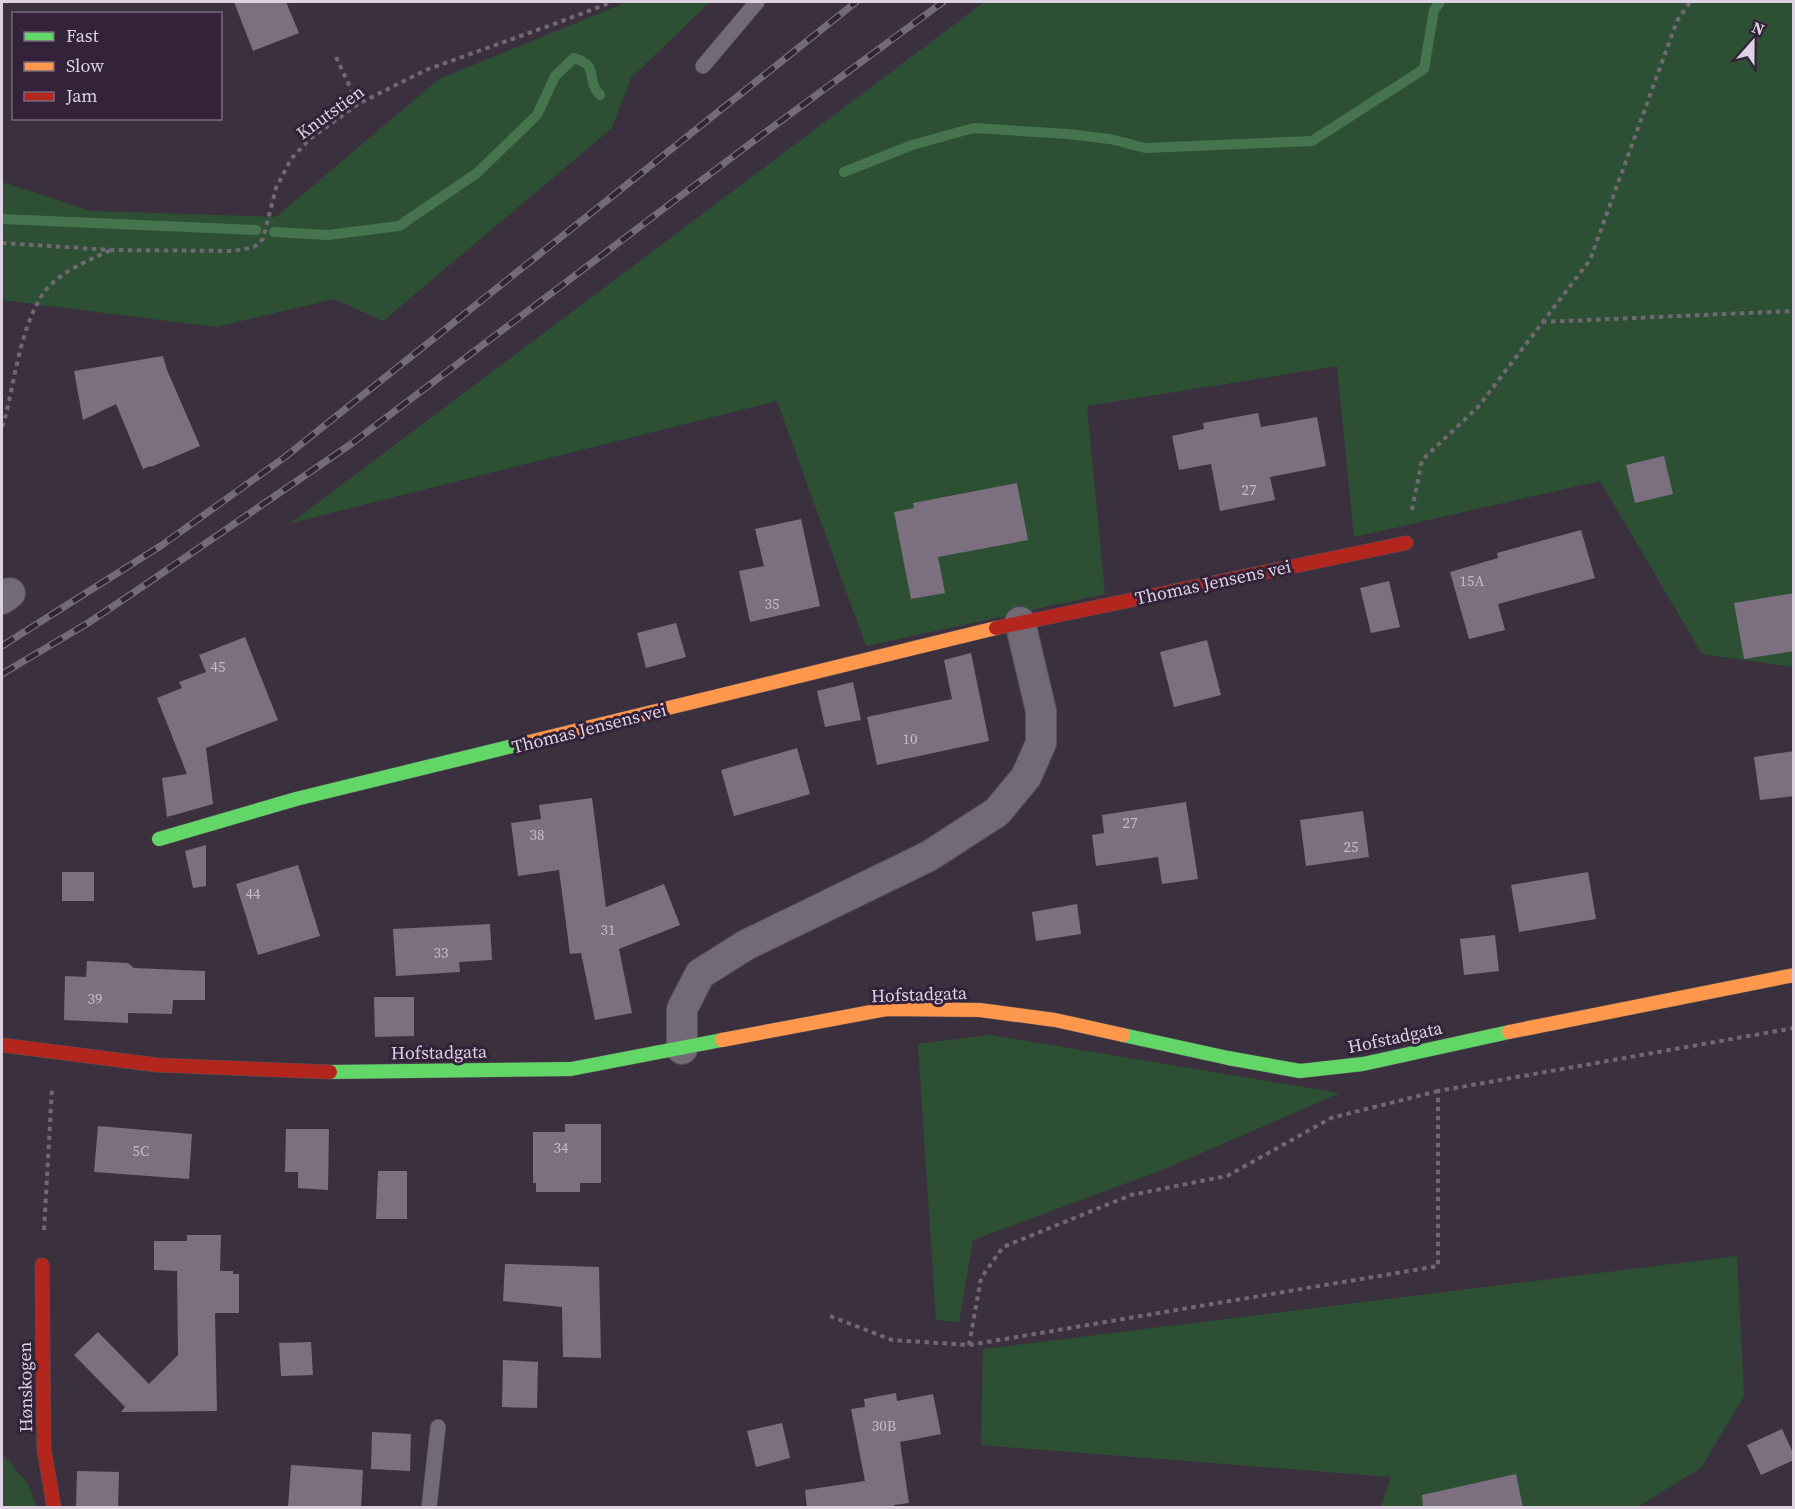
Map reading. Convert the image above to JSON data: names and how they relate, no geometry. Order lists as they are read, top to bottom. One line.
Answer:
{"streets":{"street":["Thomas Jensens vei","Hofstadgata","Hønskogen"],"path":["Knutstien"]},"house_numbers":["27","15A","35","45","10","27","38","25","44","31","33","39","34","5C","30B"],"legend":["Fast","Slow","Jam"],"north":"top"}
